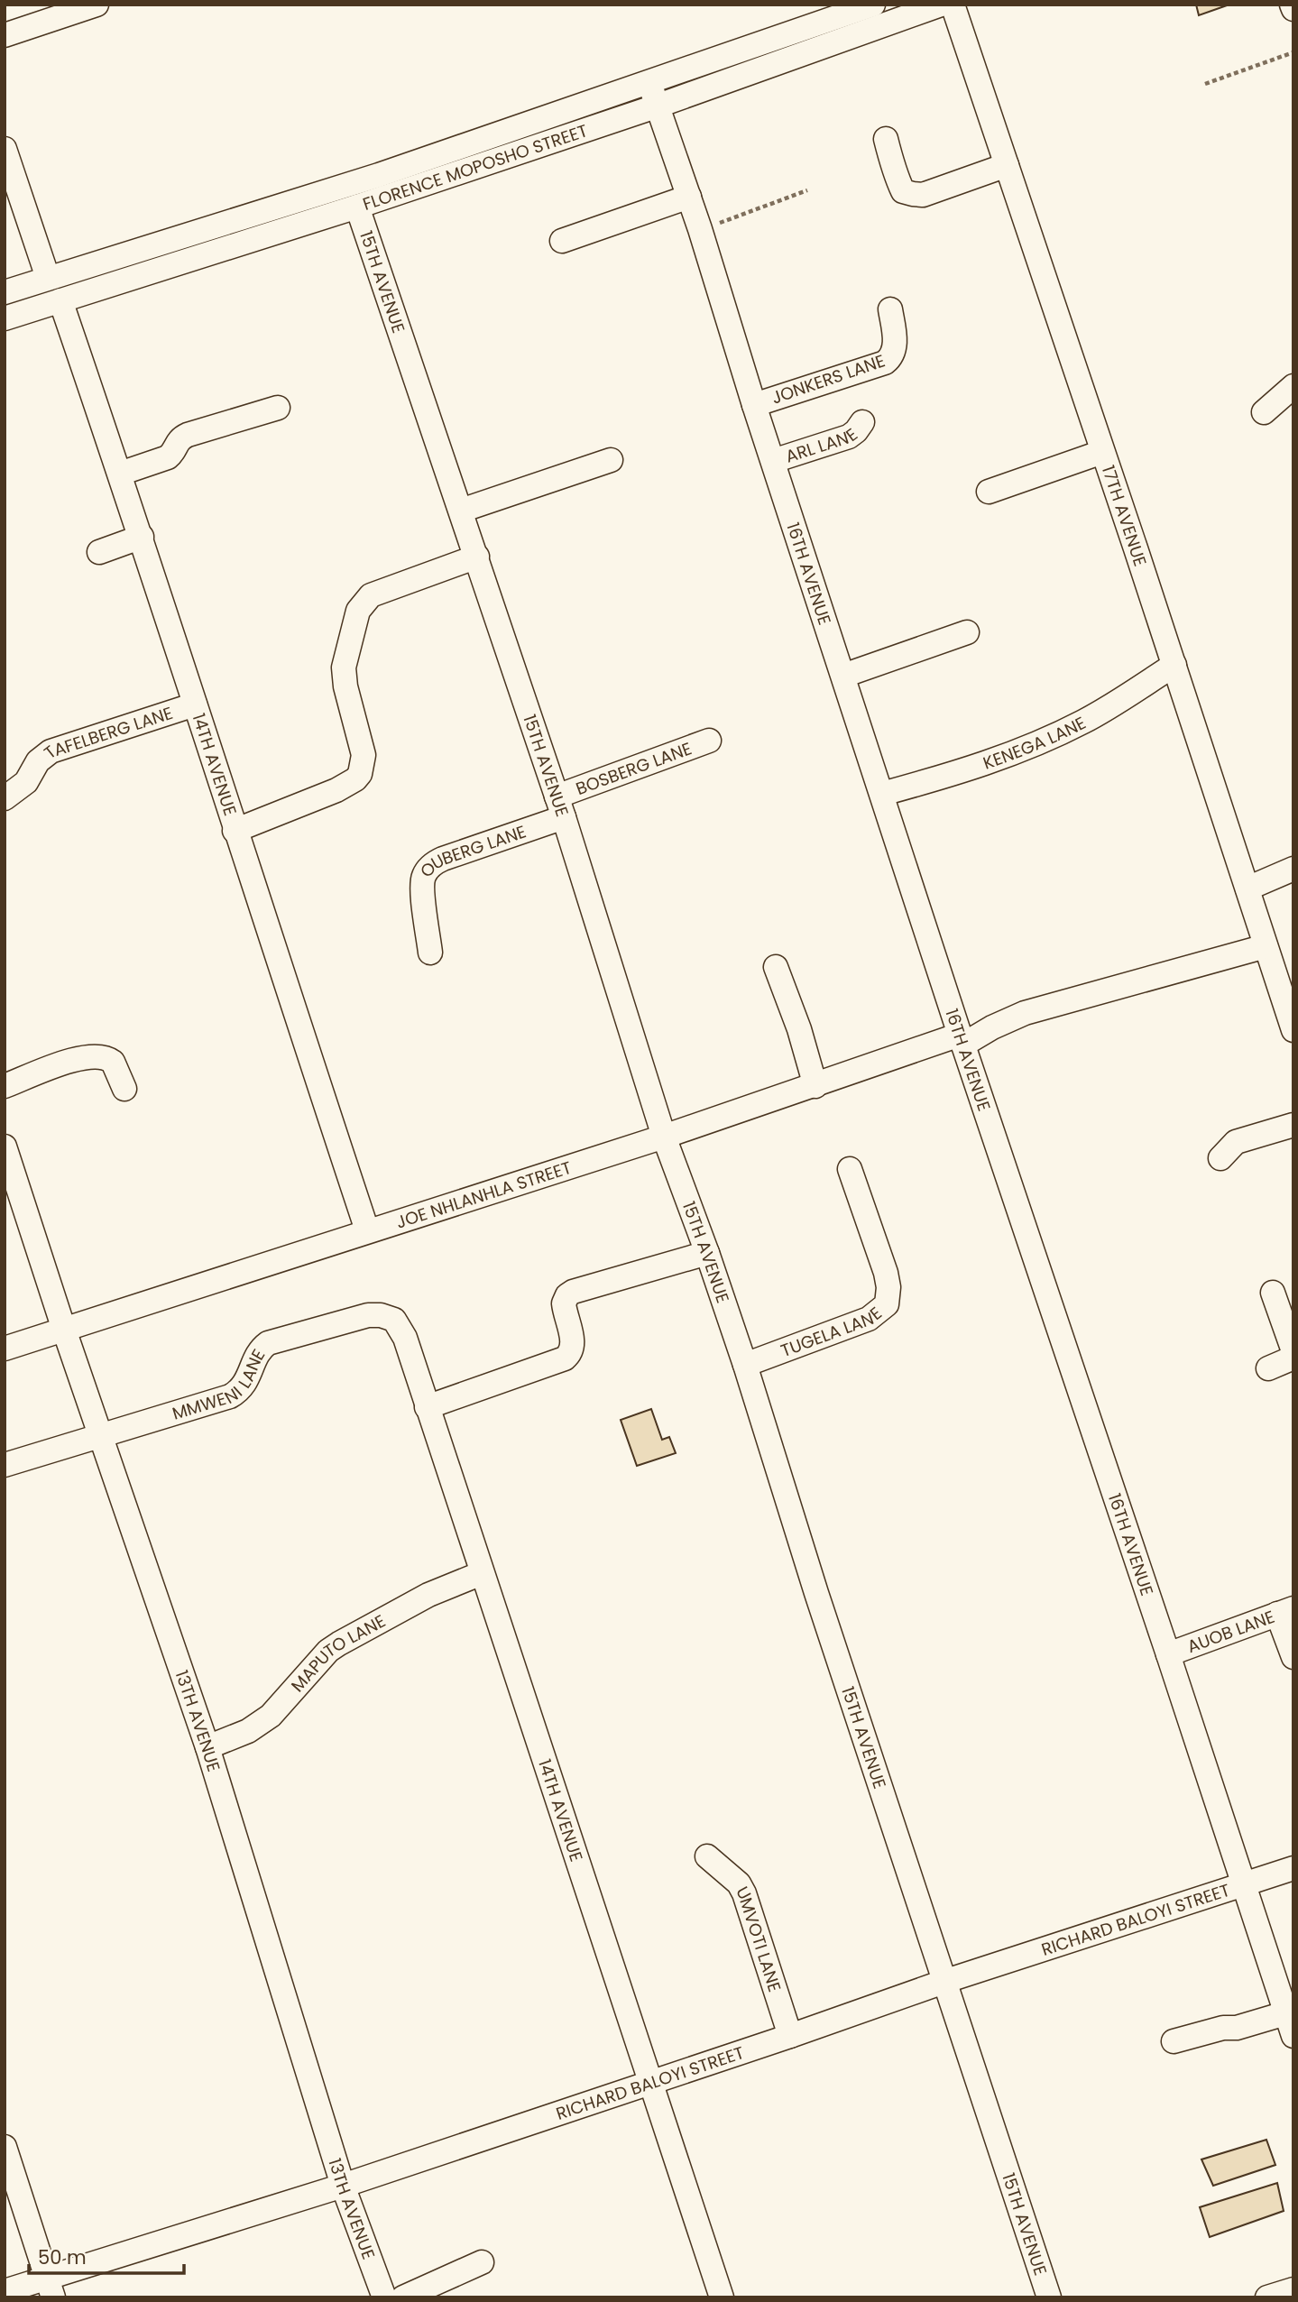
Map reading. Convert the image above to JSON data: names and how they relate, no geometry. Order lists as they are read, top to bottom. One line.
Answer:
{"streets":{"street":["FLORENCE MOPOSHO STREET","15TH AVENUE","JONKERS LANE","ARL LANE","17TH AVENUE","16TH AVENUE","TAFELBERG LANE","KENEGA LANE","14TH AVENUE","BOSBERG LANE","OUBERG LANE","JOE NHLANHLA STREET","TUGELA LANE","MMWENI LANE","AUOB LANE","MAPUTO LANE","13TH AVENUE","RICHARD BALOYI STREET","UMVOTI LANE"]},"crossings":[["FLORENCE MOPOSHO STREET","15TH AVENUE"],["FLORENCE MOPOSHO STREET","16TH AVENUE"],["FLORENCE MOPOSHO STREET","14TH AVENUE"],["15TH AVENUE","BOSBERG LANE"],["15TH AVENUE","OUBERG LANE"],["15TH AVENUE","JOE NHLANHLA STREET"],["15TH AVENUE","TUGELA LANE"],["15TH AVENUE","RICHARD BALOYI STREET"],["JONKERS LANE","16TH AVENUE"],["ARL LANE","16TH AVENUE"],["17TH AVENUE","KENEGA LANE"],["17TH AVENUE","JOE NHLANHLA STREET"],["16TH AVENUE","KENEGA LANE"],["16TH AVENUE","JOE NHLANHLA STREET"],["16TH AVENUE","AUOB LANE"],["16TH AVENUE","RICHARD BALOYI STREET"],["TAFELBERG LANE","14TH AVENUE"],["14TH AVENUE","JOE NHLANHLA STREET"],["14TH AVENUE","MMWENI LANE"],["14TH AVENUE","MAPUTO LANE"],["14TH AVENUE","RICHARD BALOYI STREET"],["BOSBERG LANE","OUBERG LANE"],["JOE NHLANHLA STREET","13TH AVENUE"],["MMWENI LANE","13TH AVENUE"],["MAPUTO LANE","13TH AVENUE"],["13TH AVENUE","RICHARD BALOYI STREET"],["RICHARD BALOYI STREET","UMVOTI LANE"]],"scale_bar":"50 m"}
